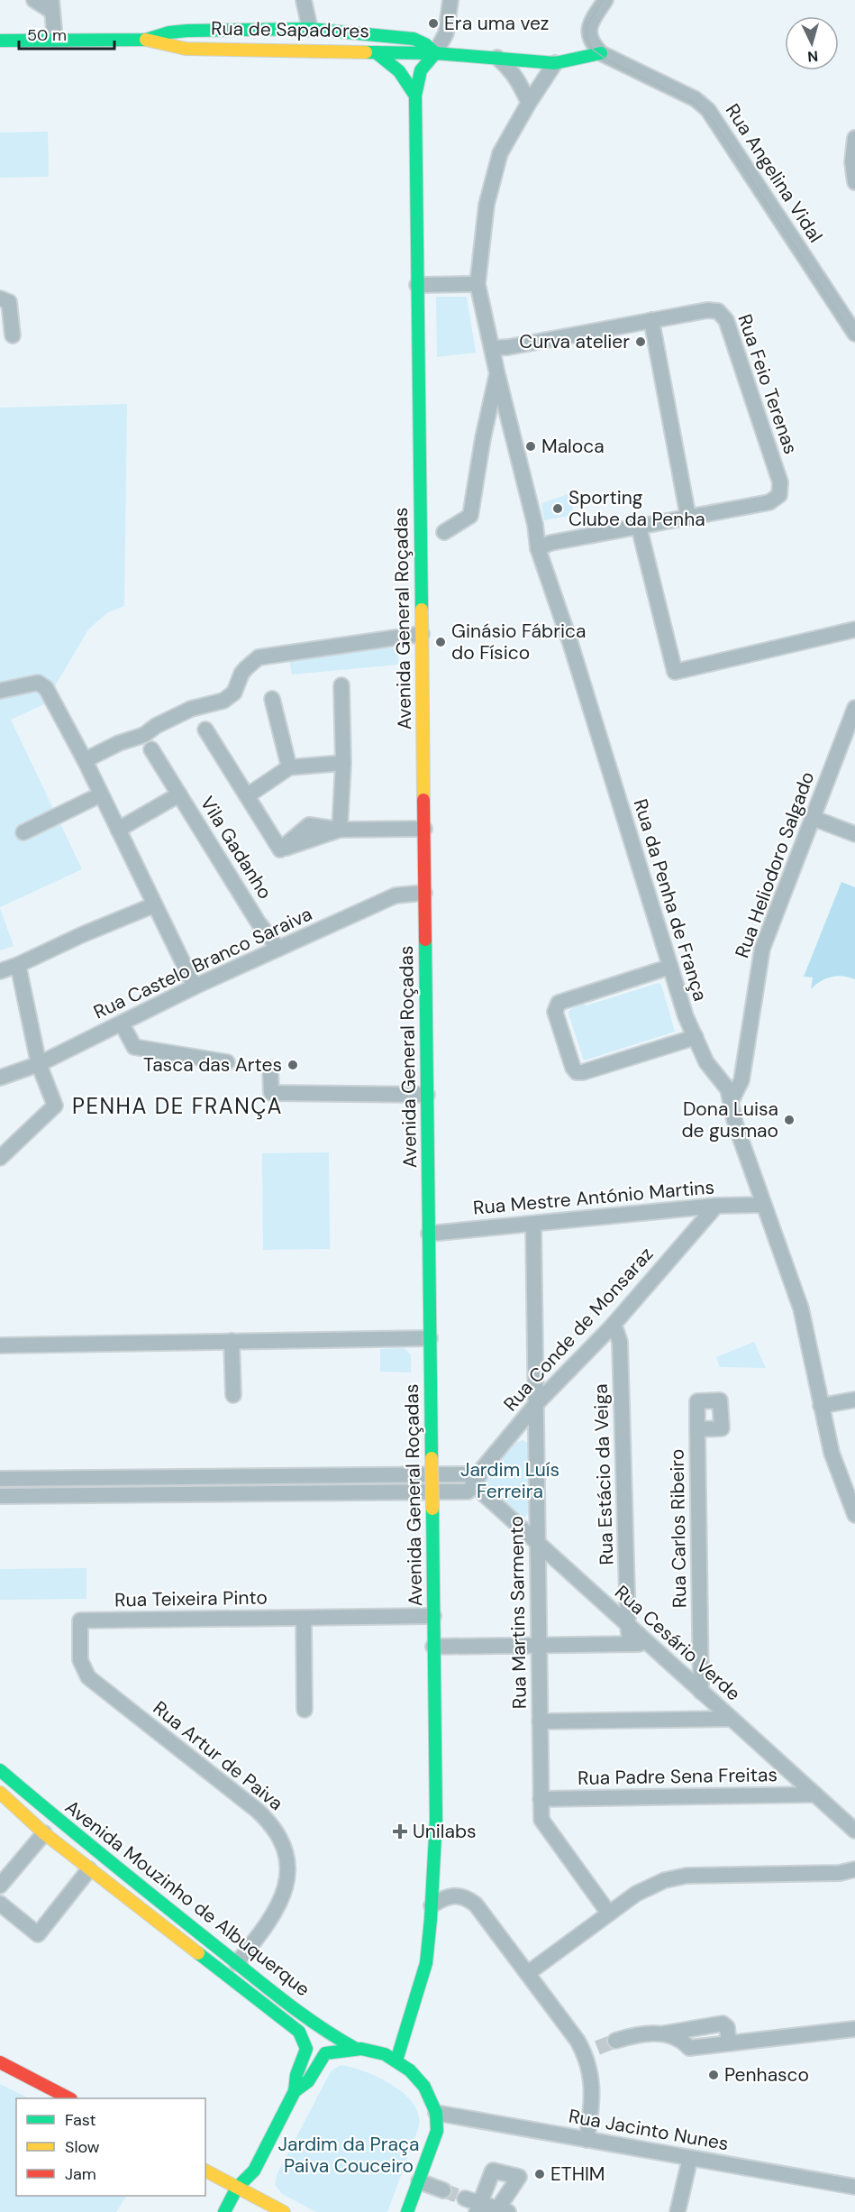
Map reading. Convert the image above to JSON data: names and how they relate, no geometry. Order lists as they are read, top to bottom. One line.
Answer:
{"streets":{"street":["Rua de Sapadores","Rua Angelina Vidal","Rua Feio Terenas","Avenida General Roçadas","Vila Gadanho","Rua Heliodoro Salgado","Rua da Penha de França","Rua Castelo Branco Saraiva","Rua Mestre António Martins","Rua Conde de Monsaraz","Rua Estácio da Veiga","Rua Carlos Ribeiro","Rua Teixeira Pinto","Rua Martins Sarmento","Rua Cesário Verde","Rua Artur de Paiva","Rua Padre Sena Freitas","Avenida Mouzinho de Albuquerque","Rua Jacinto Nunes"]},"crossings":[["Rua de Sapadores","Rua Angelina Vidal"],["Rua de Sapadores","Avenida General Roçadas"],["Rua de Sapadores","Rua da Penha de França"],["Avenida General Roçadas","Rua Castelo Branco Saraiva"],["Avenida General Roçadas","Rua Mestre António Martins"],["Avenida General Roçadas","Rua Teixeira Pinto"],["Vila Gadanho","Rua Castelo Branco Saraiva"],["Rua Heliodoro Salgado","Rua da Penha de França"],["Rua da Penha de França","Rua Mestre António Martins"],["Rua Mestre António Martins","Rua Conde de Monsaraz"],["Rua Mestre António Martins","Rua Martins Sarmento"],["Rua Conde de Monsaraz","Rua Estácio da Veiga"],["Rua Conde de Monsaraz","Rua Martins Sarmento"],["Rua Conde de Monsaraz","Rua Cesário Verde"],["Rua Estácio da Veiga","Rua Cesário Verde"],["Rua Carlos Ribeiro","Rua Cesário Verde"],["Rua Teixeira Pinto","Rua Artur de Paiva"],["Rua Martins Sarmento","Rua Cesário Verde"],["Rua Martins Sarmento","Rua Padre Sena Freitas"],["Rua Cesário Verde","Rua Padre Sena Freitas"],["Rua Artur de Paiva","Avenida Mouzinho de Albuquerque"]],"districts":["PENHA DE FRANÇA"],"parks":["Jardim Luís Ferreira","Jardim da Praça Paiva Couceiro"],"places":{"other":["Era uma vez","Curva atelier","Maloca","Sporting Clube da Penha","Ginásio Fábrica do Físico","Tasca das Artes","Dona Luisa de gusmao","Penhasco","ETHIM"],"health":["Unilabs"]},"legend":["Fast","Slow","Jam"],"scale_bar":"50 m","north":"bottom"}
